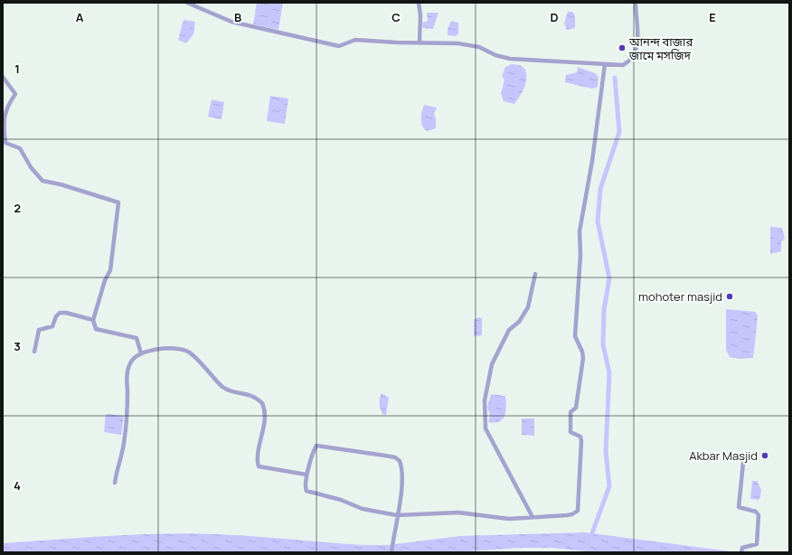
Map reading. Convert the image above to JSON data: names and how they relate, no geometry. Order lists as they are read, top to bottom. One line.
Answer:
{"places":["আনন্দ বাজার জামে মসজিদ","mohoter masjid","Akbar Masjid"],"grid":{"columns":["A","B","C","D","E"],"rows":["1","2","3","4"]}}
